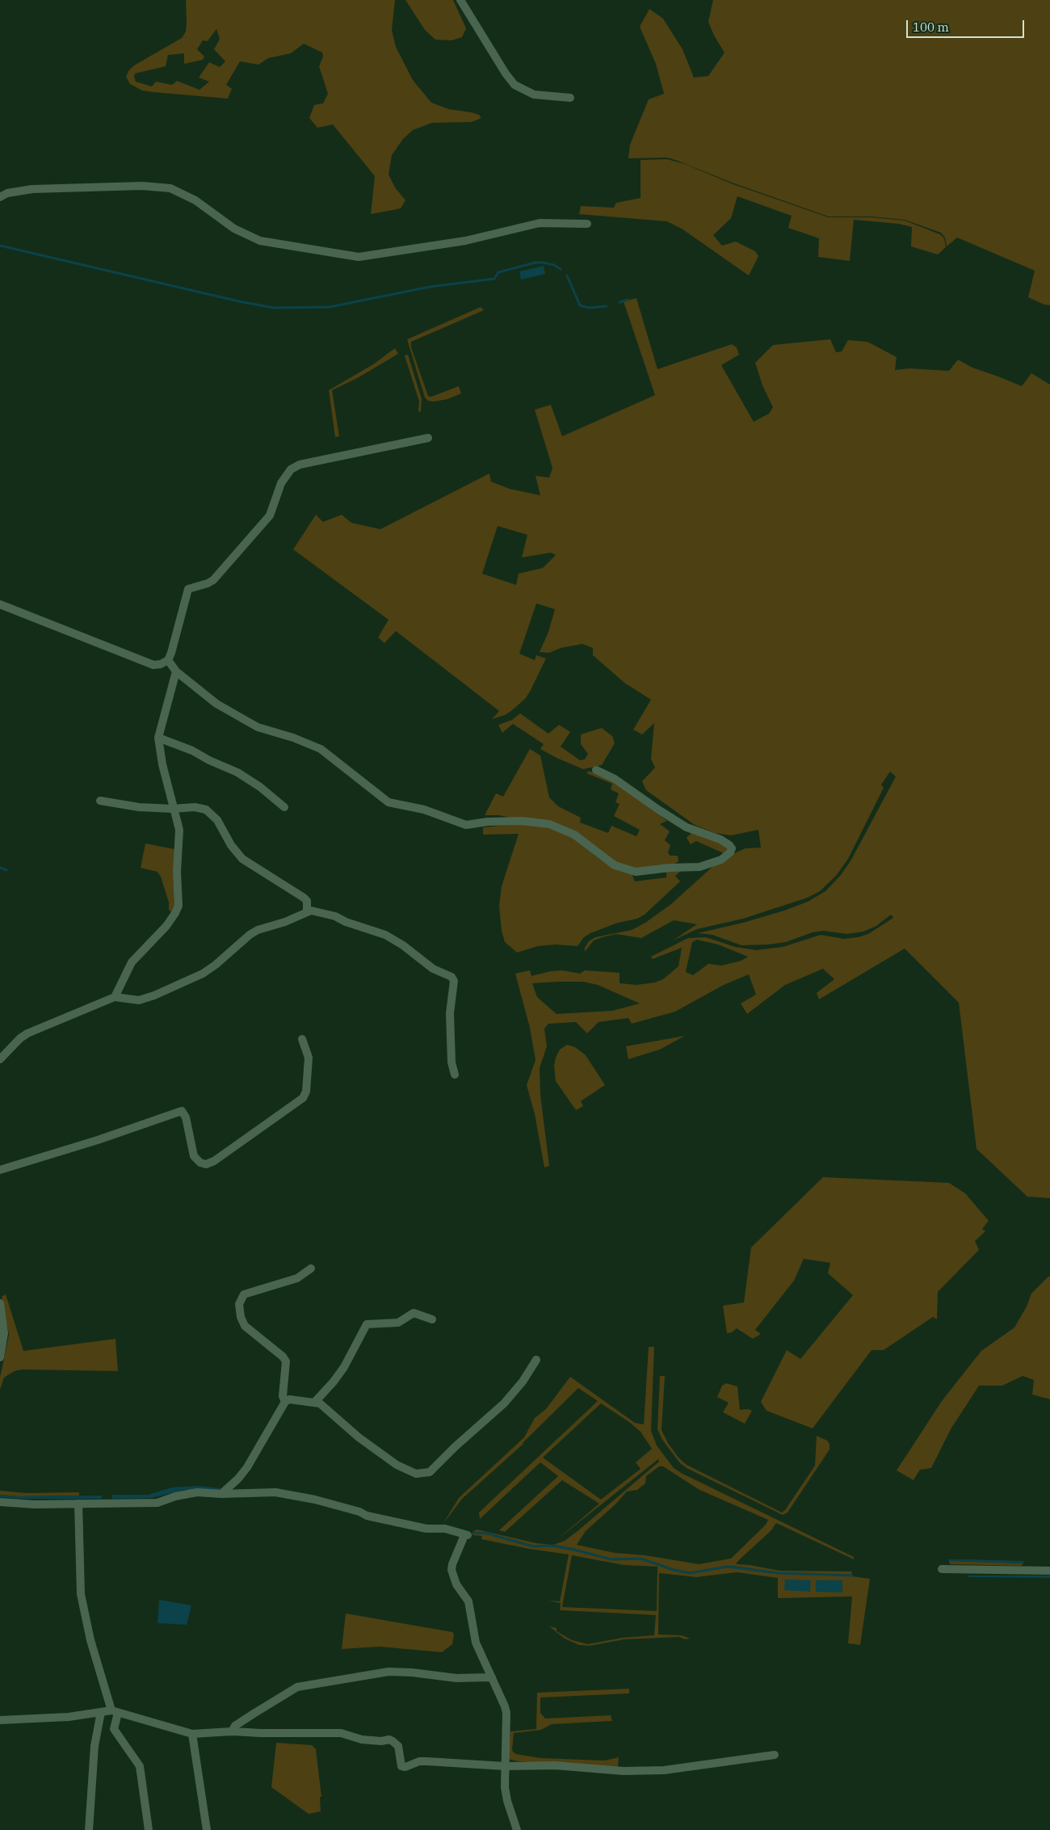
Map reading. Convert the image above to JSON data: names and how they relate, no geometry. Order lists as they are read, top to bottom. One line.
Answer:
{"scale_bar":"100 m"}
